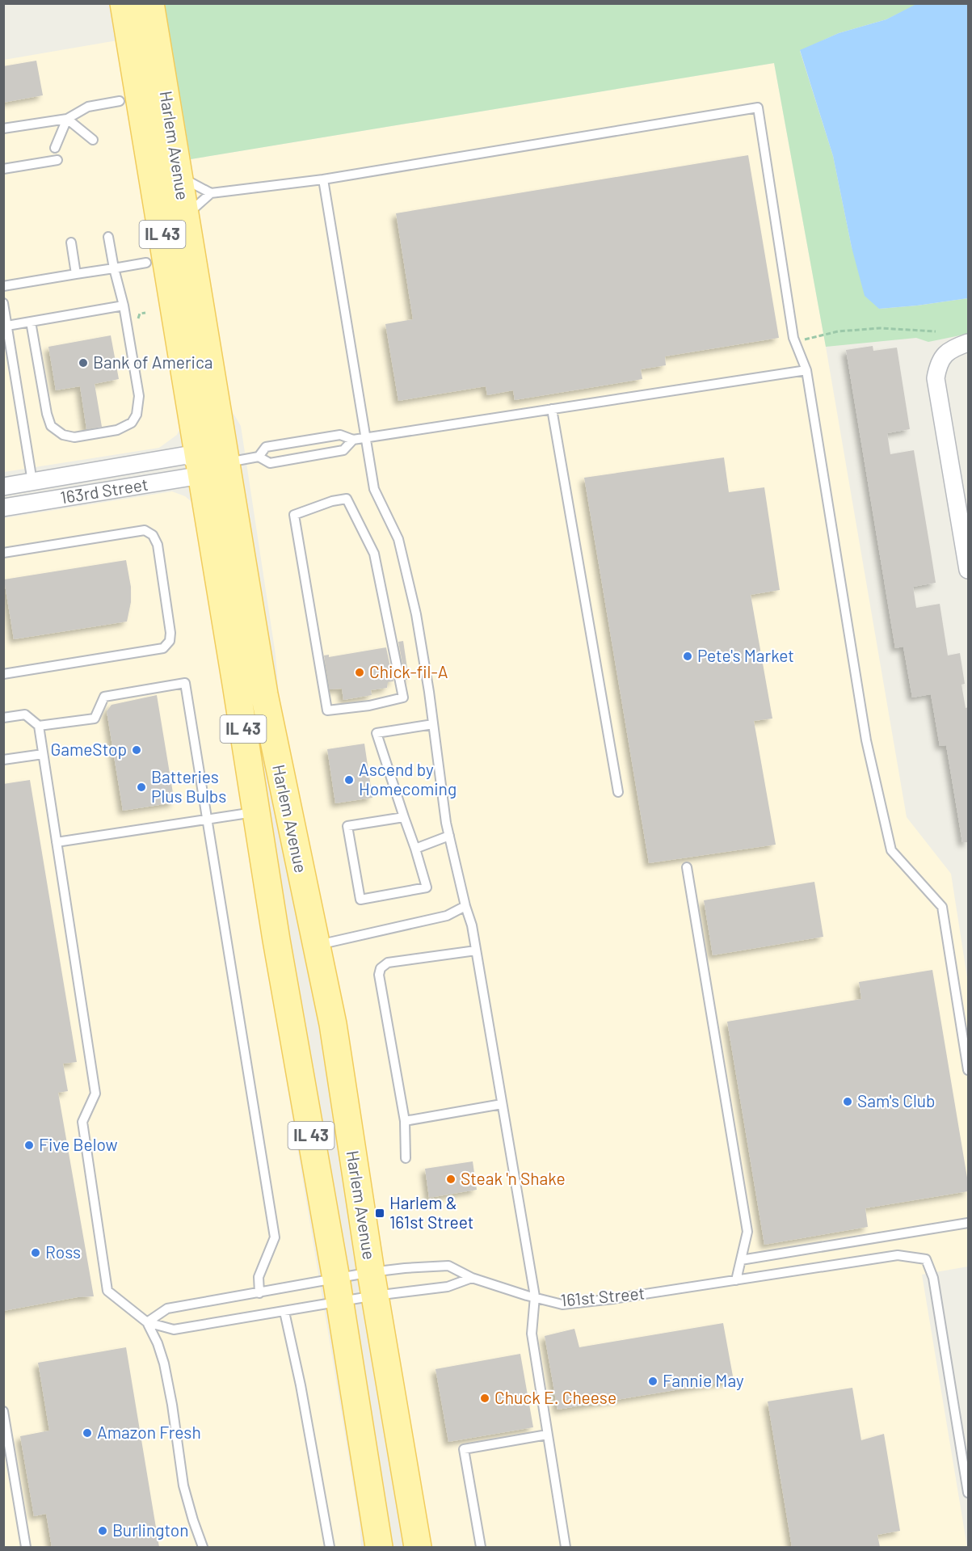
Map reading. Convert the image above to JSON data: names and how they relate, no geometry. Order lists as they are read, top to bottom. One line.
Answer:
{"streets":{"main road":["Harlem Avenue","IL 43"],"street":["163rd Street"],"lane":["161st Street"]},"crossings":[["Harlem Avenue","163rd Street"],["Harlem Avenue","161st Street"]],"places":{"other":["Bank of America","Pete's Market","Chick-fil-A","GameStop","Ascend by Homecoming","Batteries Plus Bulbs","Sam's Club","Five Below","Steak 'n Shake","Ross","Fannie May","Chuck E. Cheese","Amazon Fresh","Burlington"],"transit":["Harlem & 161st Street"]}}
